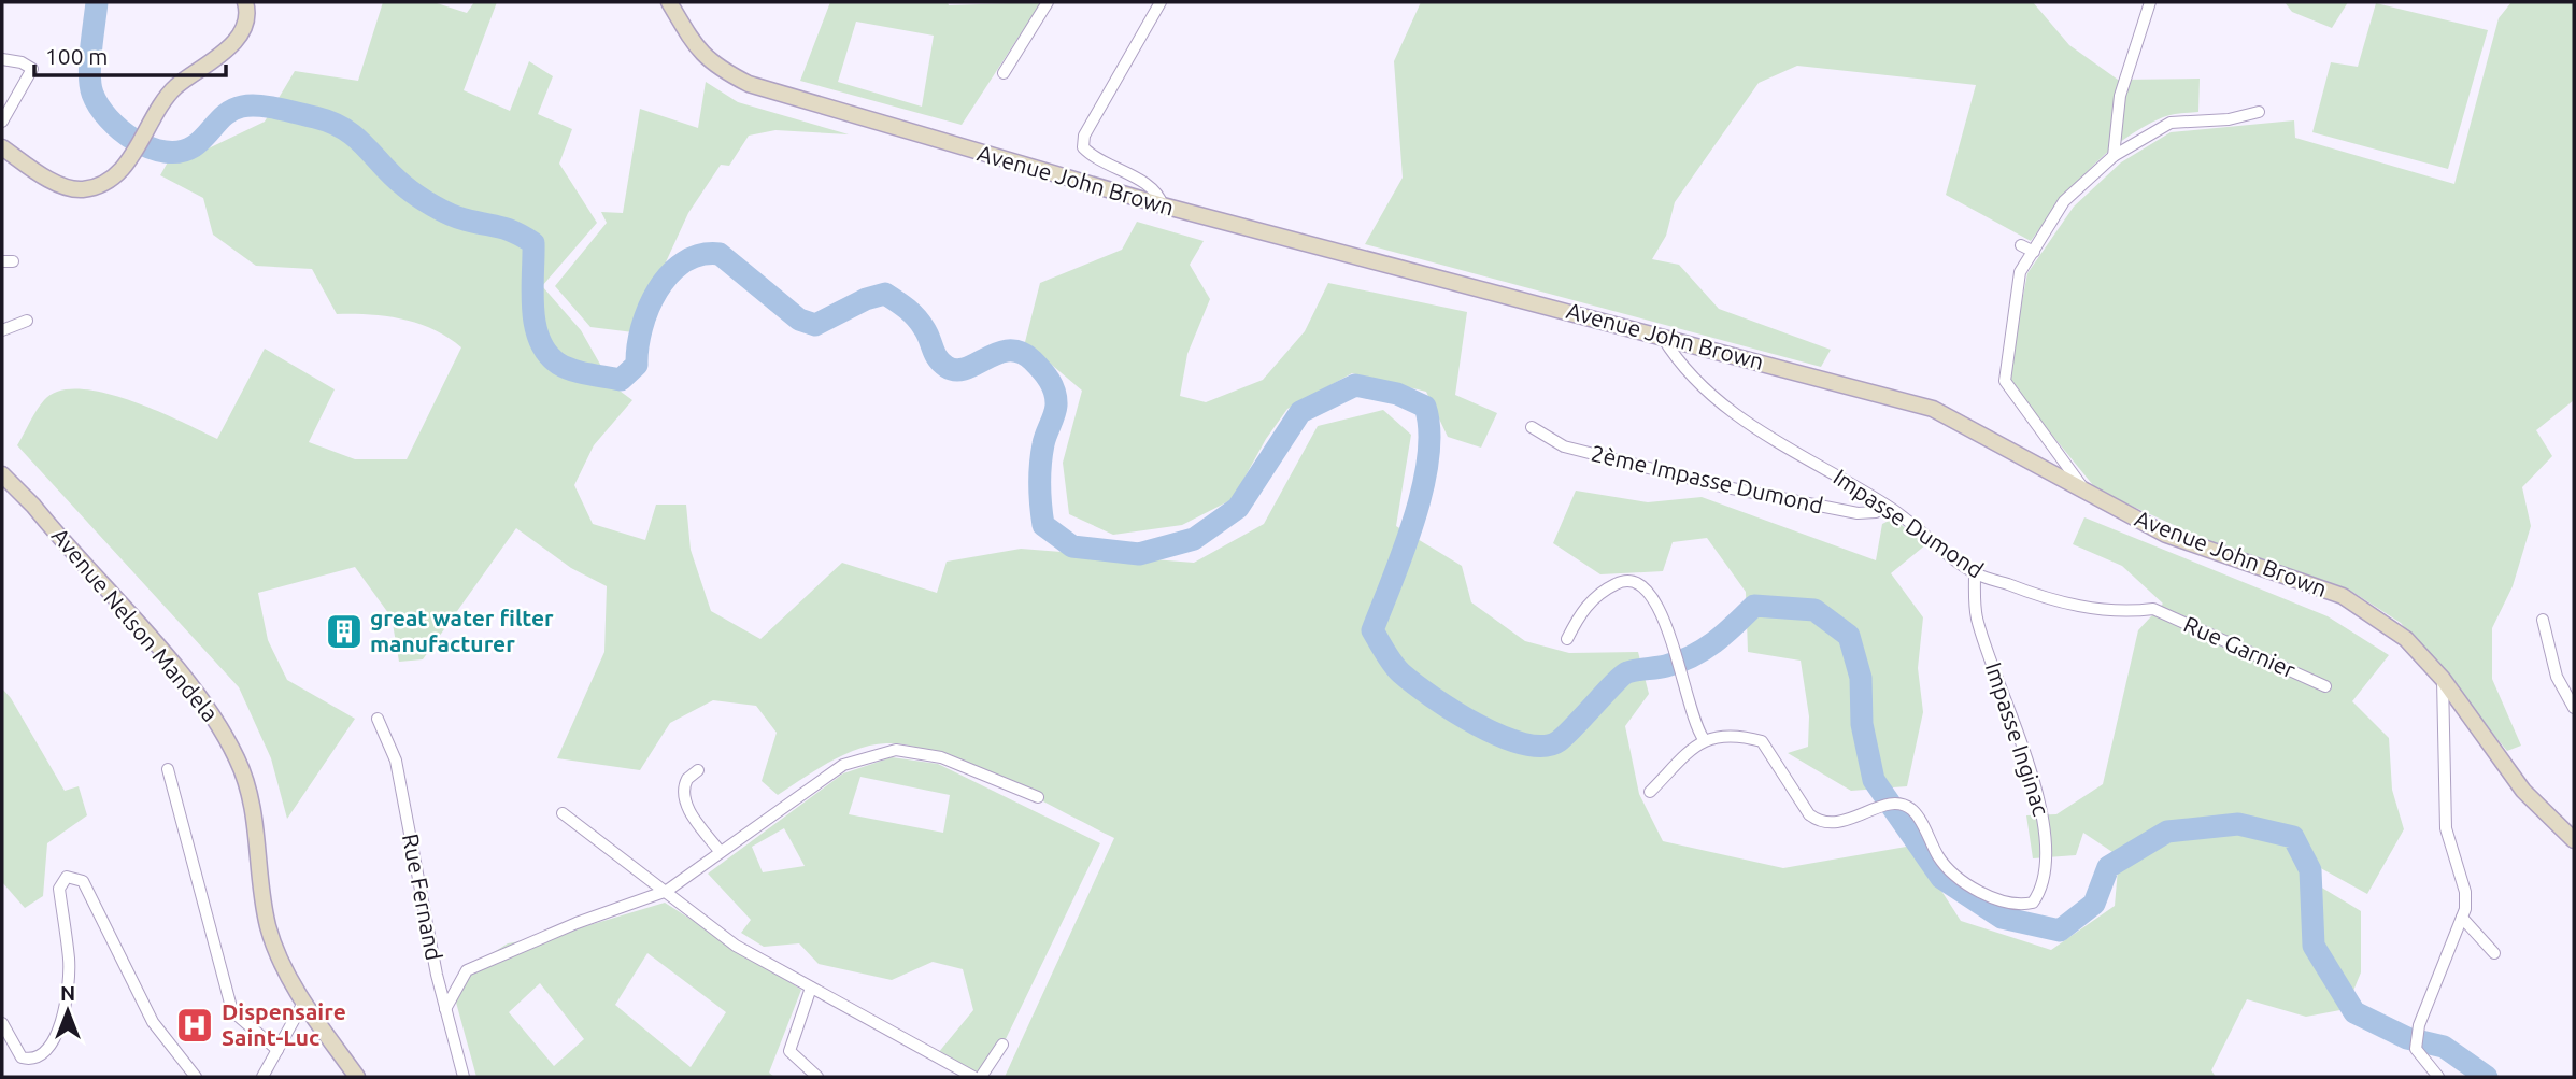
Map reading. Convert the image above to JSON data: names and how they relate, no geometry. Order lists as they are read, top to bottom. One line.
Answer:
{"streets":{"main road":["Avenue John Brown","Avenue Nelson Mandela"],"street":["2ème Impasse Dumond","Impasse Dumond","Rue Garnier","Impasse Inginac","Rue Fernand"]},"crossings":[["Avenue John Brown","Impasse Dumond"],["2ème Impasse Dumond","Impasse Dumond"],["Impasse Dumond","Rue Garnier"],["Impasse Dumond","Impasse Inginac"]],"places":{"building":["great water filter manufacturer"],"hospital":["Dispensaire Saint-Luc"]},"scale_bar":"100 m","north":"top"}
